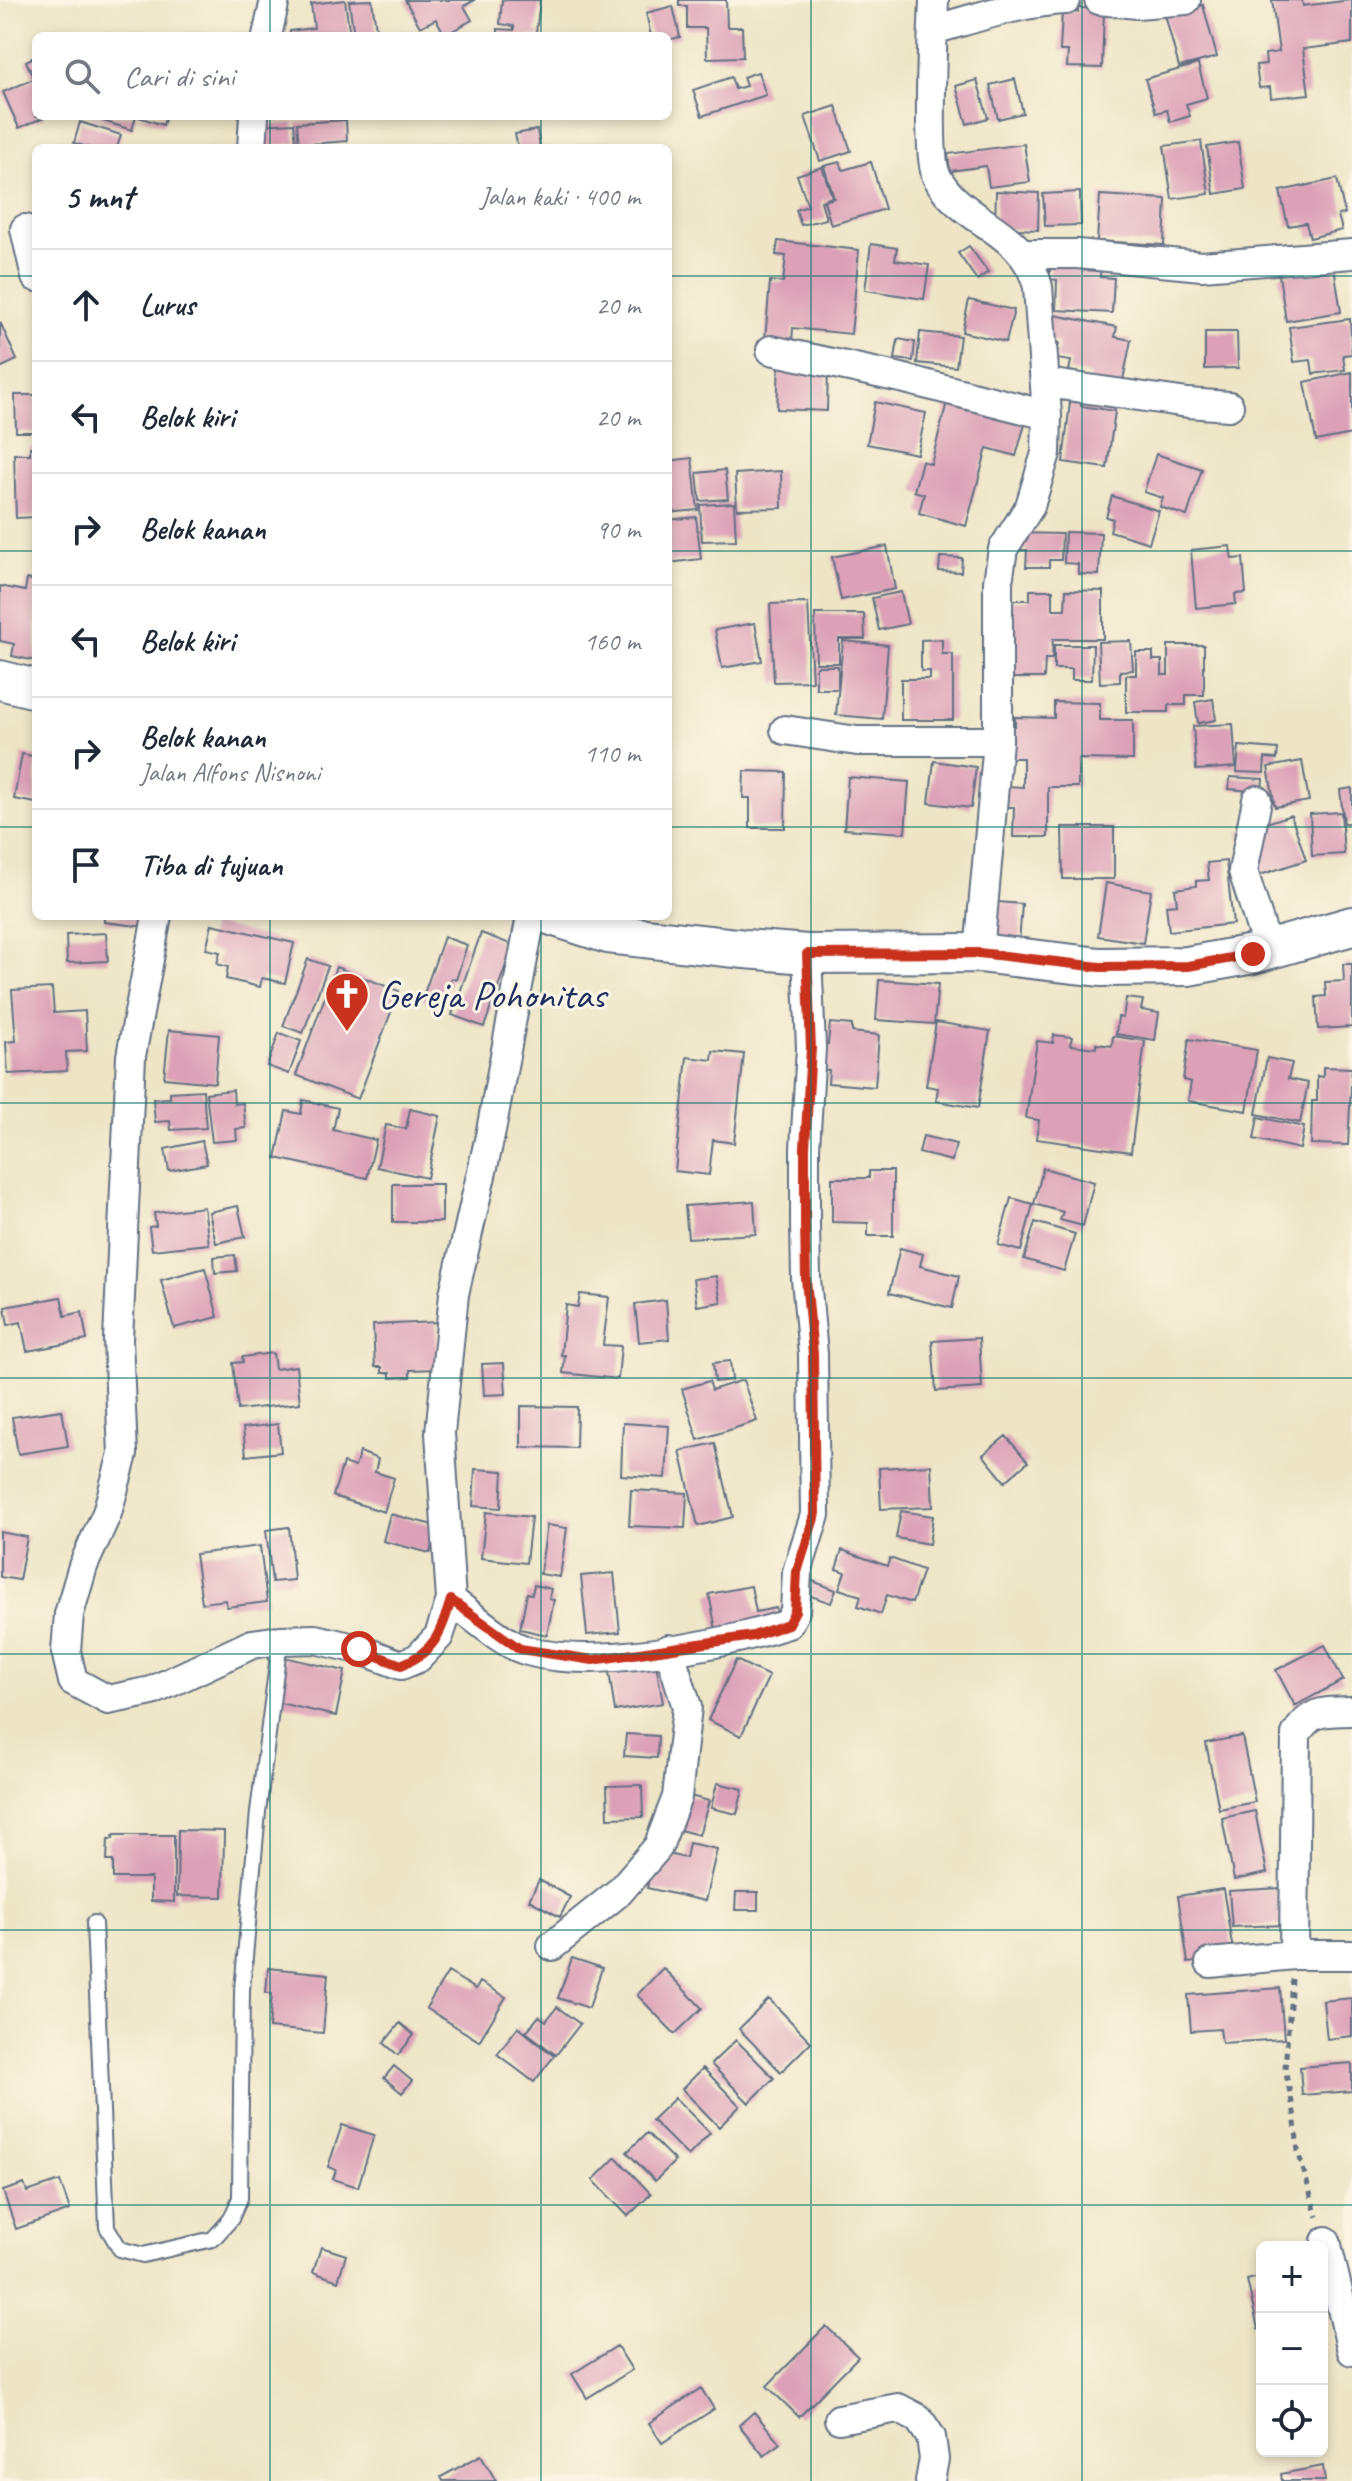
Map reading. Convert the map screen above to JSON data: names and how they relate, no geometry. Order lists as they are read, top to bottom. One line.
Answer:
{"places":{"church":["Gereja Pohonitas"]},"page":{"search":"Cari di sini","heading":["5 mnt","Jalan kaki · 400 m"],"list":[["Lurus","20 m"],["Belok kiri","20 m"],["Belok kanan","90 m"],["Belok kiri","160 m"],["Belok kanan","Jalan Alfons Nisnoni","110 m"],"Tiba di tujuan"],"map_buttons":["+","−"]}}
